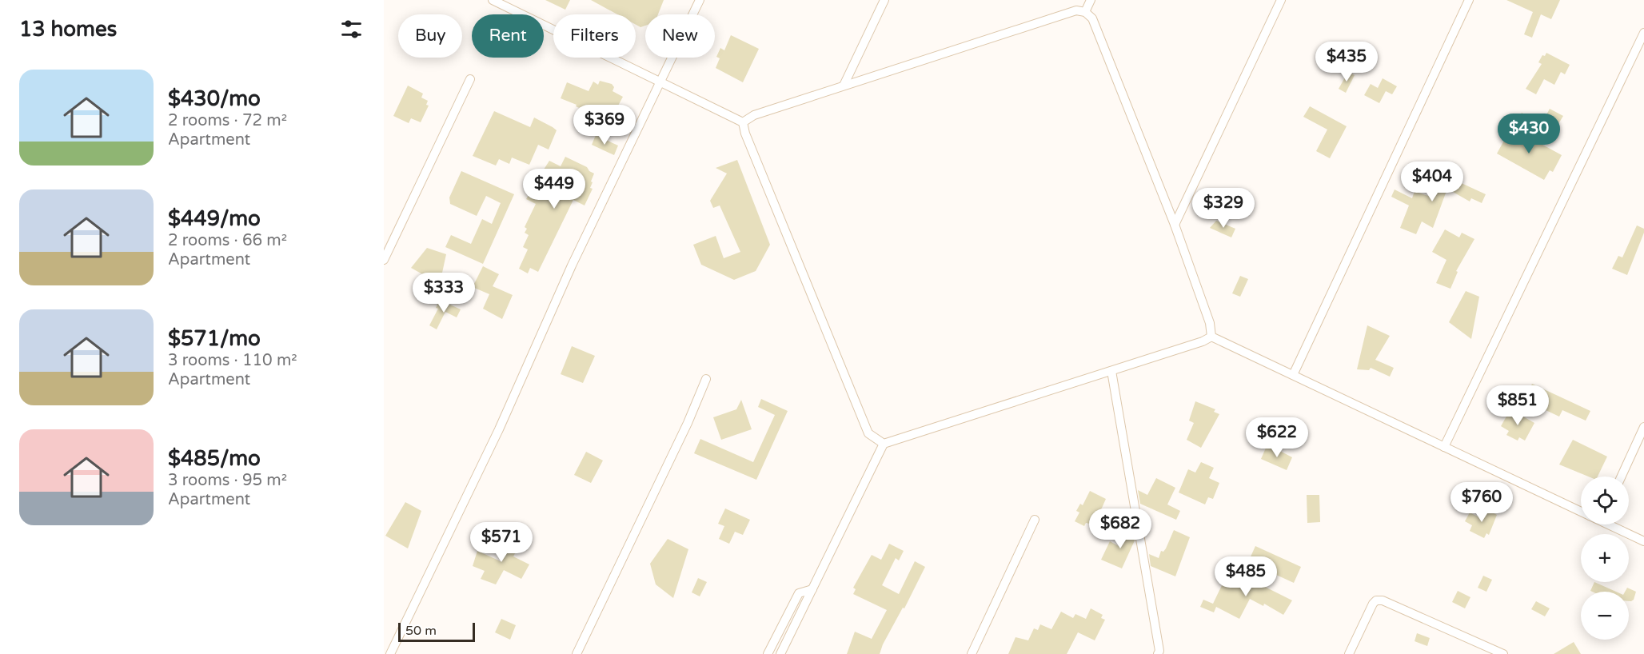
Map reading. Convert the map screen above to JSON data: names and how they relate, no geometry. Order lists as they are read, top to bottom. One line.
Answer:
{"scale_bar":"50 m","page":{"heading":"13 homes","chip":["Buy","Rent","Filters","New"],"price":["$435","$369","$430","$404","$449","$329","$333","$851","$622","$760","$682","$571","$485"],"list":[{"name":"$430/mo","note":"2 rooms · 72 m² · Apartment"},{"name":"$449/mo","note":"2 rooms · 66 m² · Apartment"},{"name":"$571/mo","note":"3 rooms · 110 m² · Apartment"},{"name":"$485/mo","note":"3 rooms · 95 m² · Apartment"}],"map_buttons":["+","−"],"scale":"50 m"}}
